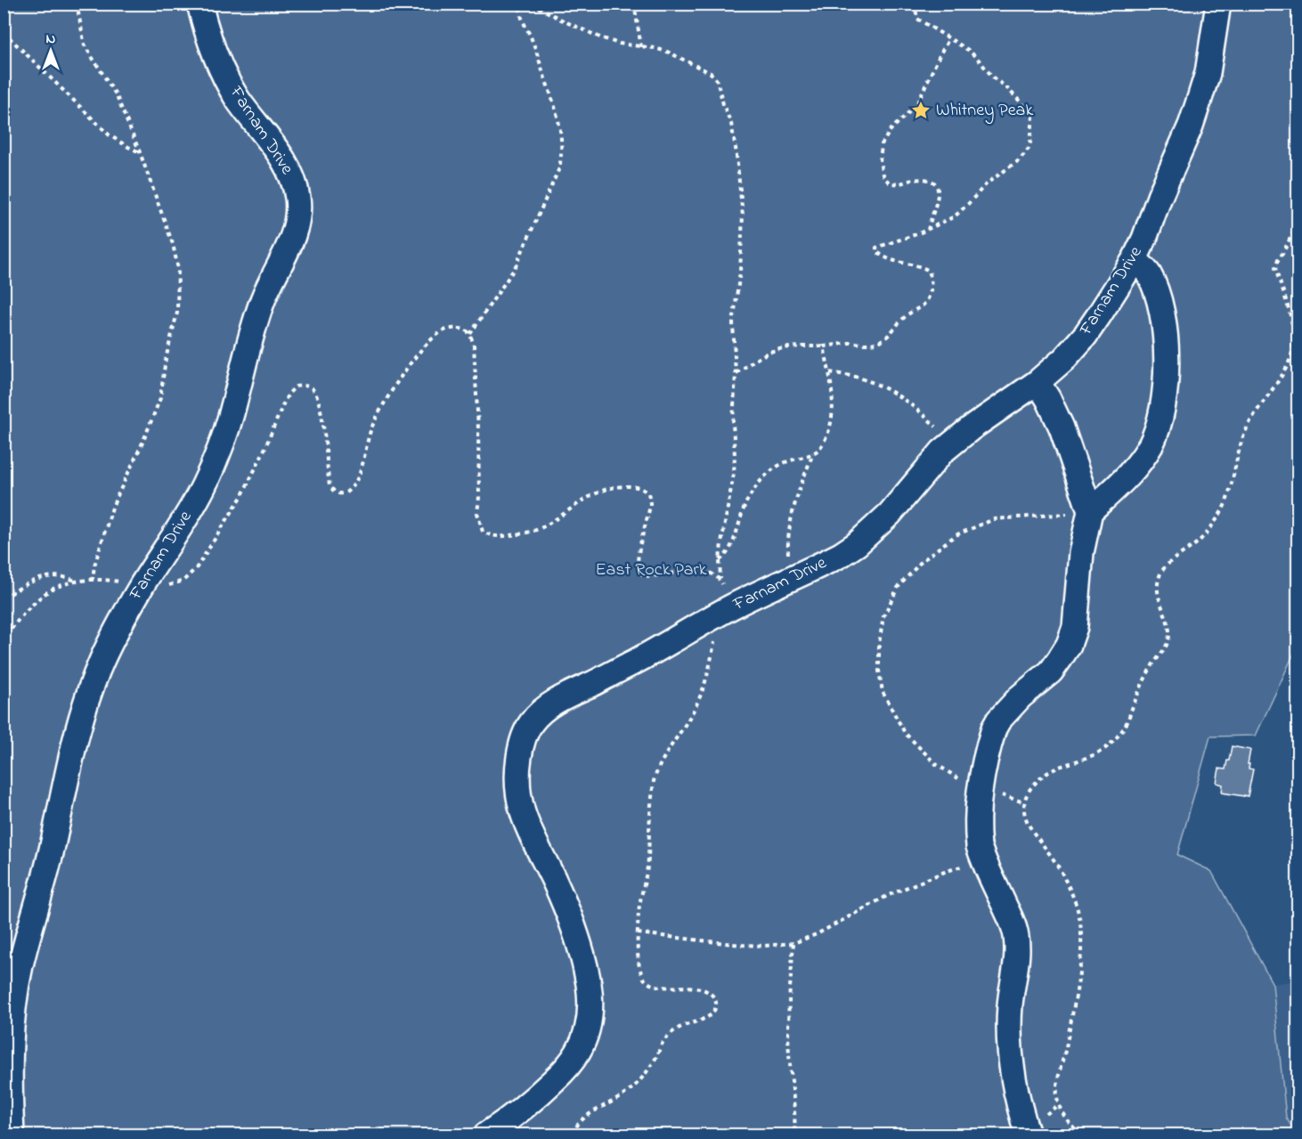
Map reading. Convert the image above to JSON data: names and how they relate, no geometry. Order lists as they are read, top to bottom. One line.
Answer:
{"streets":{"street":["Farnam Drive"]},"parks":["East Rock Park"],"places":{"place":["Whitney Peak"]},"north":"top"}
